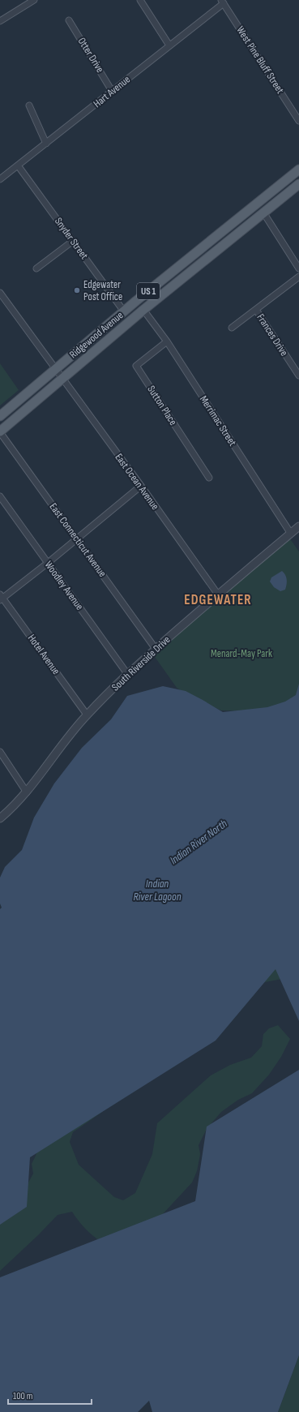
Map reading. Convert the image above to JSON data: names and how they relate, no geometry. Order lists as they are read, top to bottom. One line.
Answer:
{"streets":{"main road":["US 1","Ridgewood Avenue"],"street":["Otter Drive","West Pine Bluff Street","Hart Avenue","Snyder Street","Frances Drive","Sutton Place","Merrimac Street","East Ocean Avenue","East Connecticut Avenue","Woodley Avenue","Hotel Avenue","South Riverside Drive"]},"crossings":[["Otter Drive","Hart Avenue"],["West Pine Bluff Street","Hart Avenue"],["Hart Avenue","Snyder Street"],["Snyder Street","Ridgewood Avenue"],["Ridgewood Avenue","Merrimac Street"],["Ridgewood Avenue","East Ocean Avenue"],["Ridgewood Avenue","East Connecticut Avenue"],["Sutton Place","Merrimac Street"],["Merrimac Street","South Riverside Drive"],["East Ocean Avenue","South Riverside Drive"],["East Connecticut Avenue","South Riverside Drive"],["Woodley Avenue","South Riverside Drive"],["Hotel Avenue","South Riverside Drive"]],"districts":["EDGEWATER"],"water":["Indian River North","Indian River Lagoon"],"parks":["Menard-May Park"],"places":["Edgewater Post Office"],"scale_bar":"100 m"}
